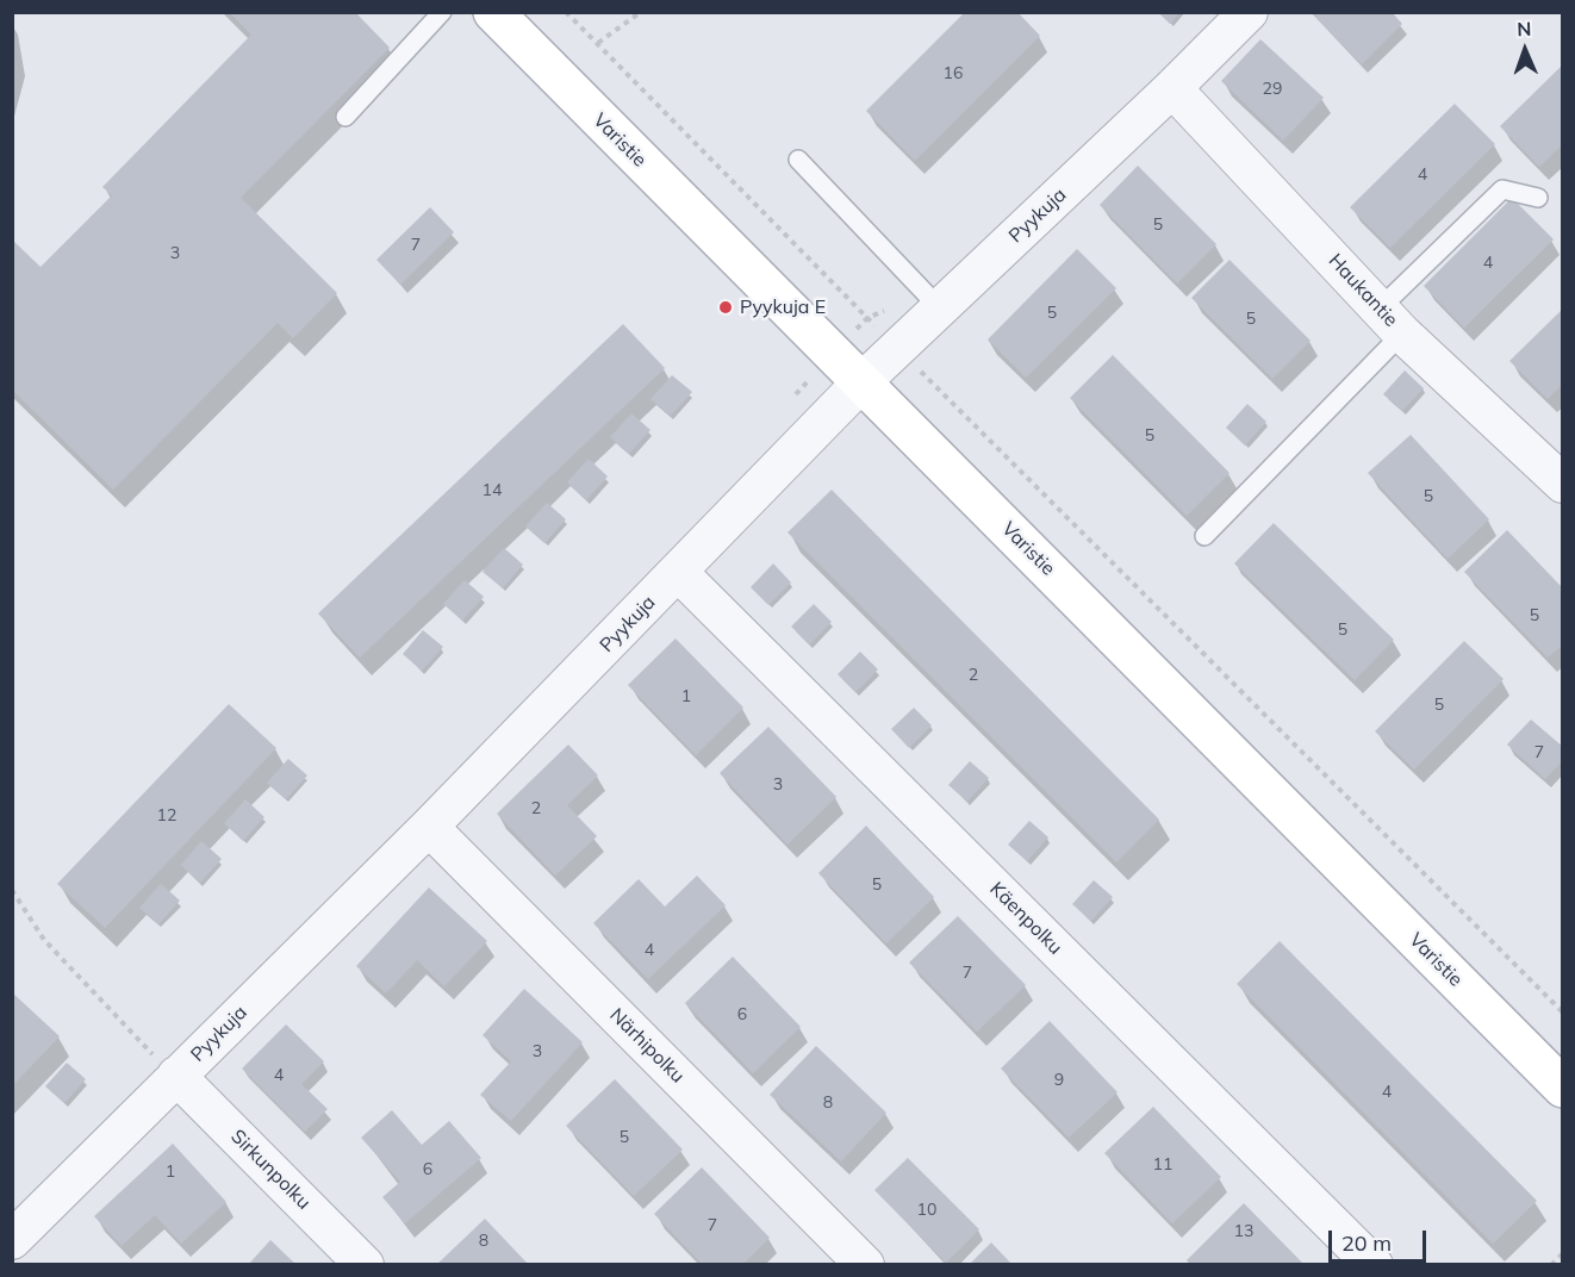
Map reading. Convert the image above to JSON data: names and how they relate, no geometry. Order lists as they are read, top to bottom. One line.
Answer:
{"streets":{"street":["Varistie","Pyykuja","Haukantie","Käenpolku","Närhipolku","Sirkunpolku"]},"crossings":[["Varistie","Pyykuja"],["Pyykuja","Haukantie"],["Pyykuja","Käenpolku"],["Pyykuja","Närhipolku"],["Pyykuja","Sirkunpolku"]],"places":["Pyykuja E"],"house_numbers":["16","29","4","5","7","3","4","5","5","5","14","5","5","5","2","1","5","7","3","2","12","5","4","7","6","3","4","9","4","8","5","11","6","1","10","7","13","8"],"scale_bar":"20 m","north":"top"}
